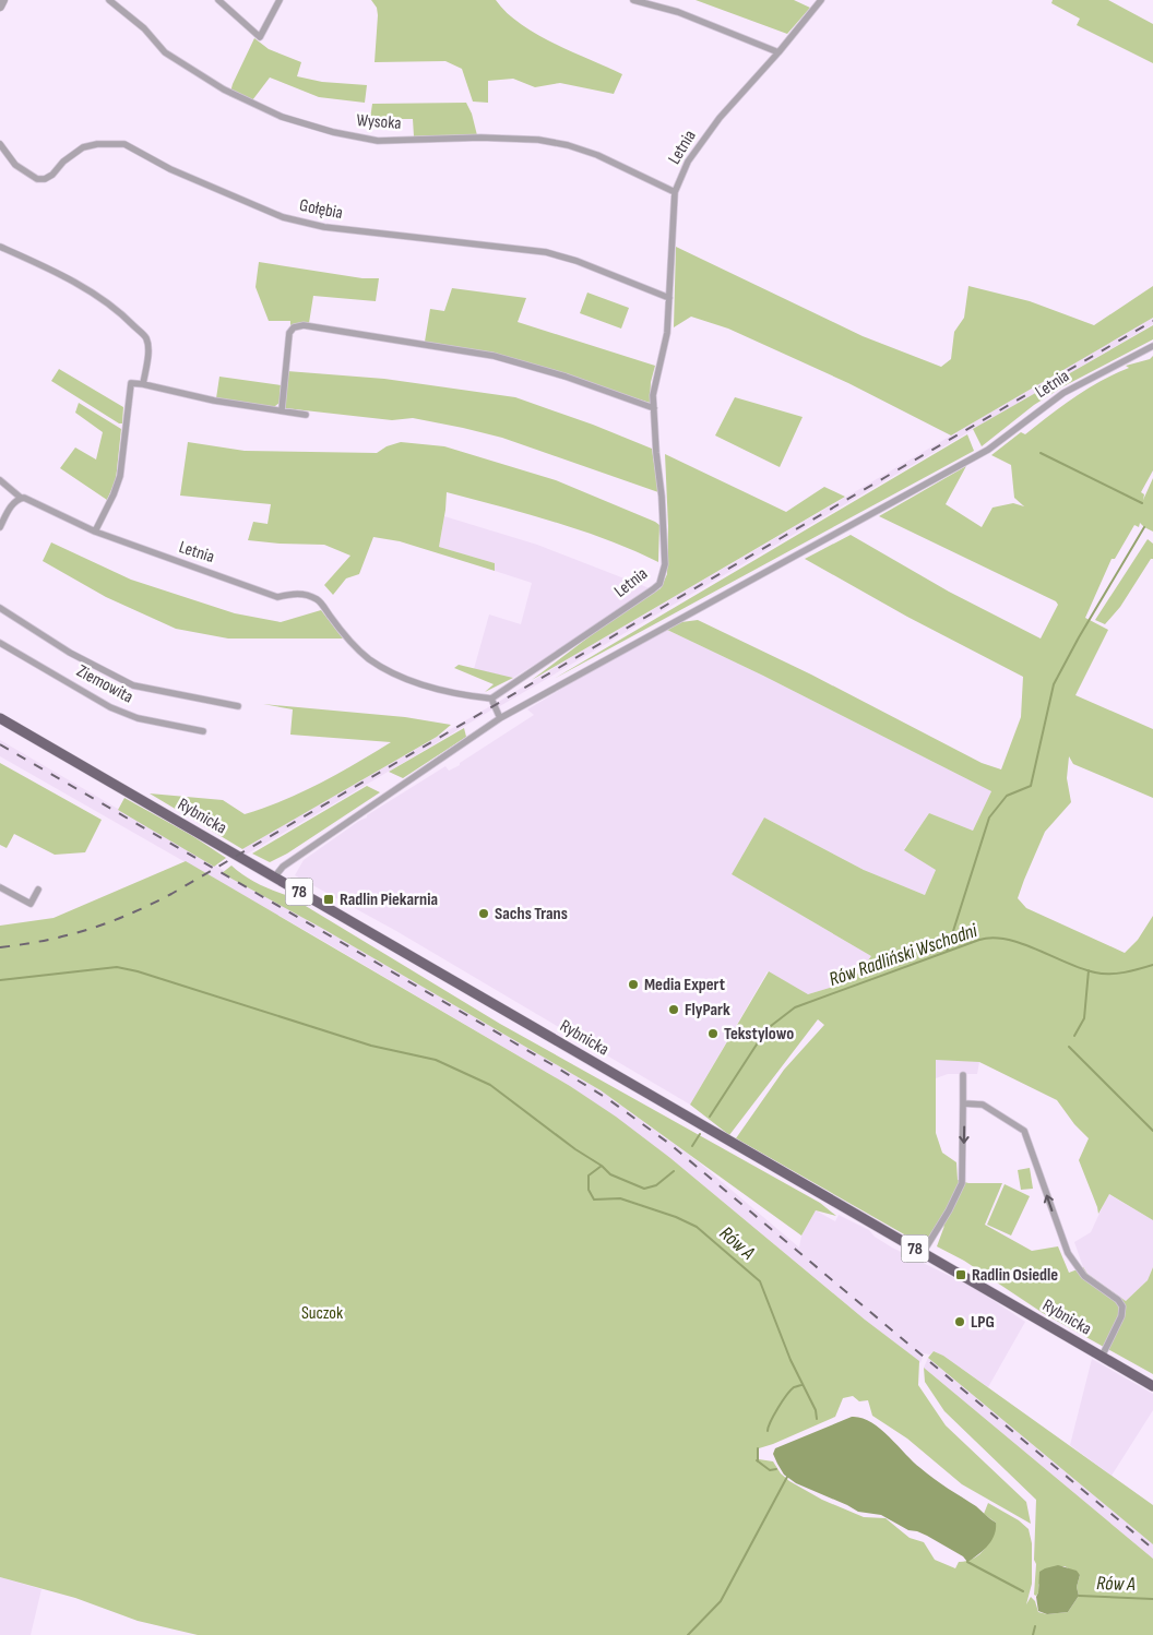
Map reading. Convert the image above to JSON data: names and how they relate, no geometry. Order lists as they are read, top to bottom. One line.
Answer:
{"streets":{"main road":["Rybnicka","78"],"street":["Wysoka","Letnia","Gołębia","Ziemowita"]},"crossings":[["Wysoka","Letnia"],["Letnia","Gołębia"],["Letnia","Rybnicka"]],"water":["Rów Radliński Wschodni","Rów A"],"parks":["Suczok"],"places":{"transit":["Radlin Piekarnia","Radlin Osiedle"],"other":["Sachs Trans","Media Expert","FlyPark","Tekstylowo","LPG"]}}
